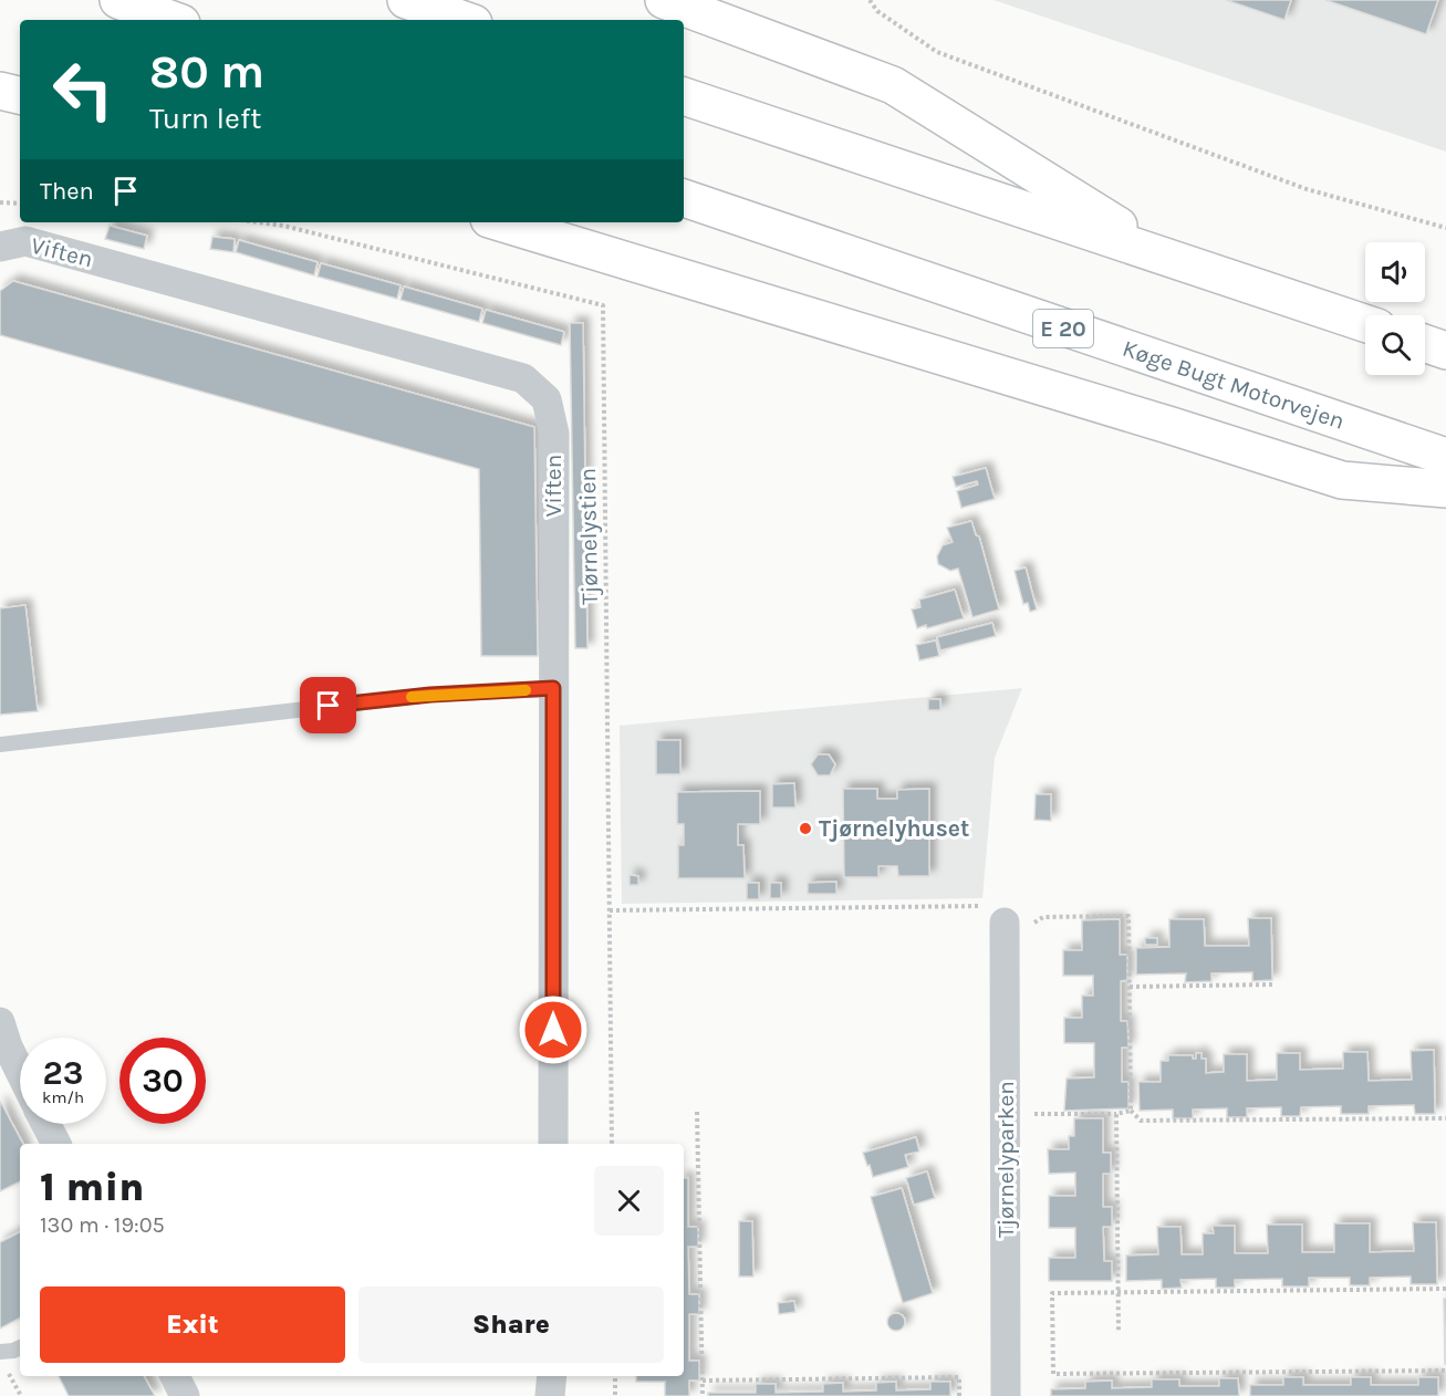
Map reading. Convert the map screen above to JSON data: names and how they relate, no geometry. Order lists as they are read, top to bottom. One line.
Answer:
{"streets":{"highway":["E 20","Køge Bugt Motorvejen"],"street":["Viften","Tjørnelyparken"],"path":["Tjørnelystien"]},"places":["Tjørnelyhuset"],"page":{"turn":["80 m","Turn left"],"then":"Then","speed":"23 km/h","limit":"30","heading":["1 min","130 m · 19:05"],"buttons":["Exit","Share"]}}
